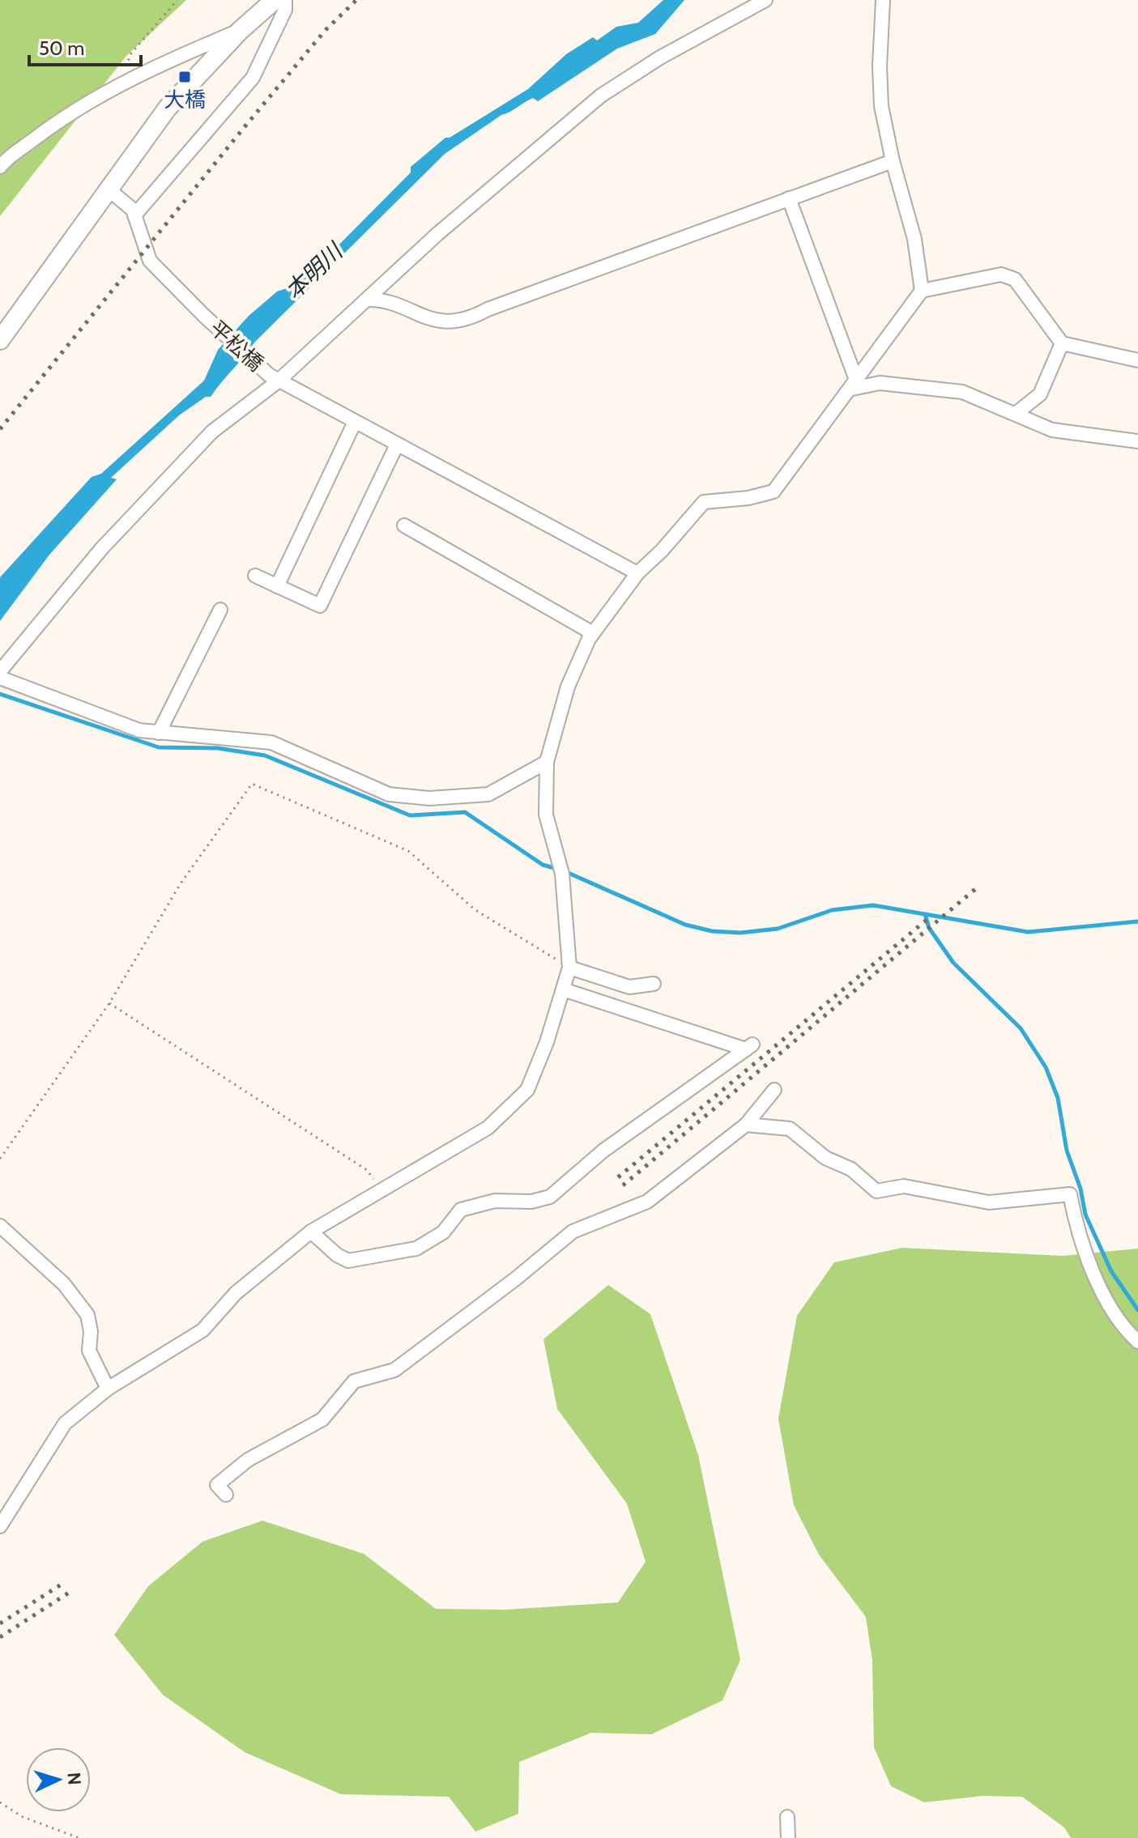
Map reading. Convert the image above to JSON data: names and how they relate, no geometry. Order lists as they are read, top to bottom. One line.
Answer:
{"streets":{"street":["平松橋"]},"water":["本明川"],"places":{"transit":["大橋"]},"scale_bar":"50 m","north":"right"}
